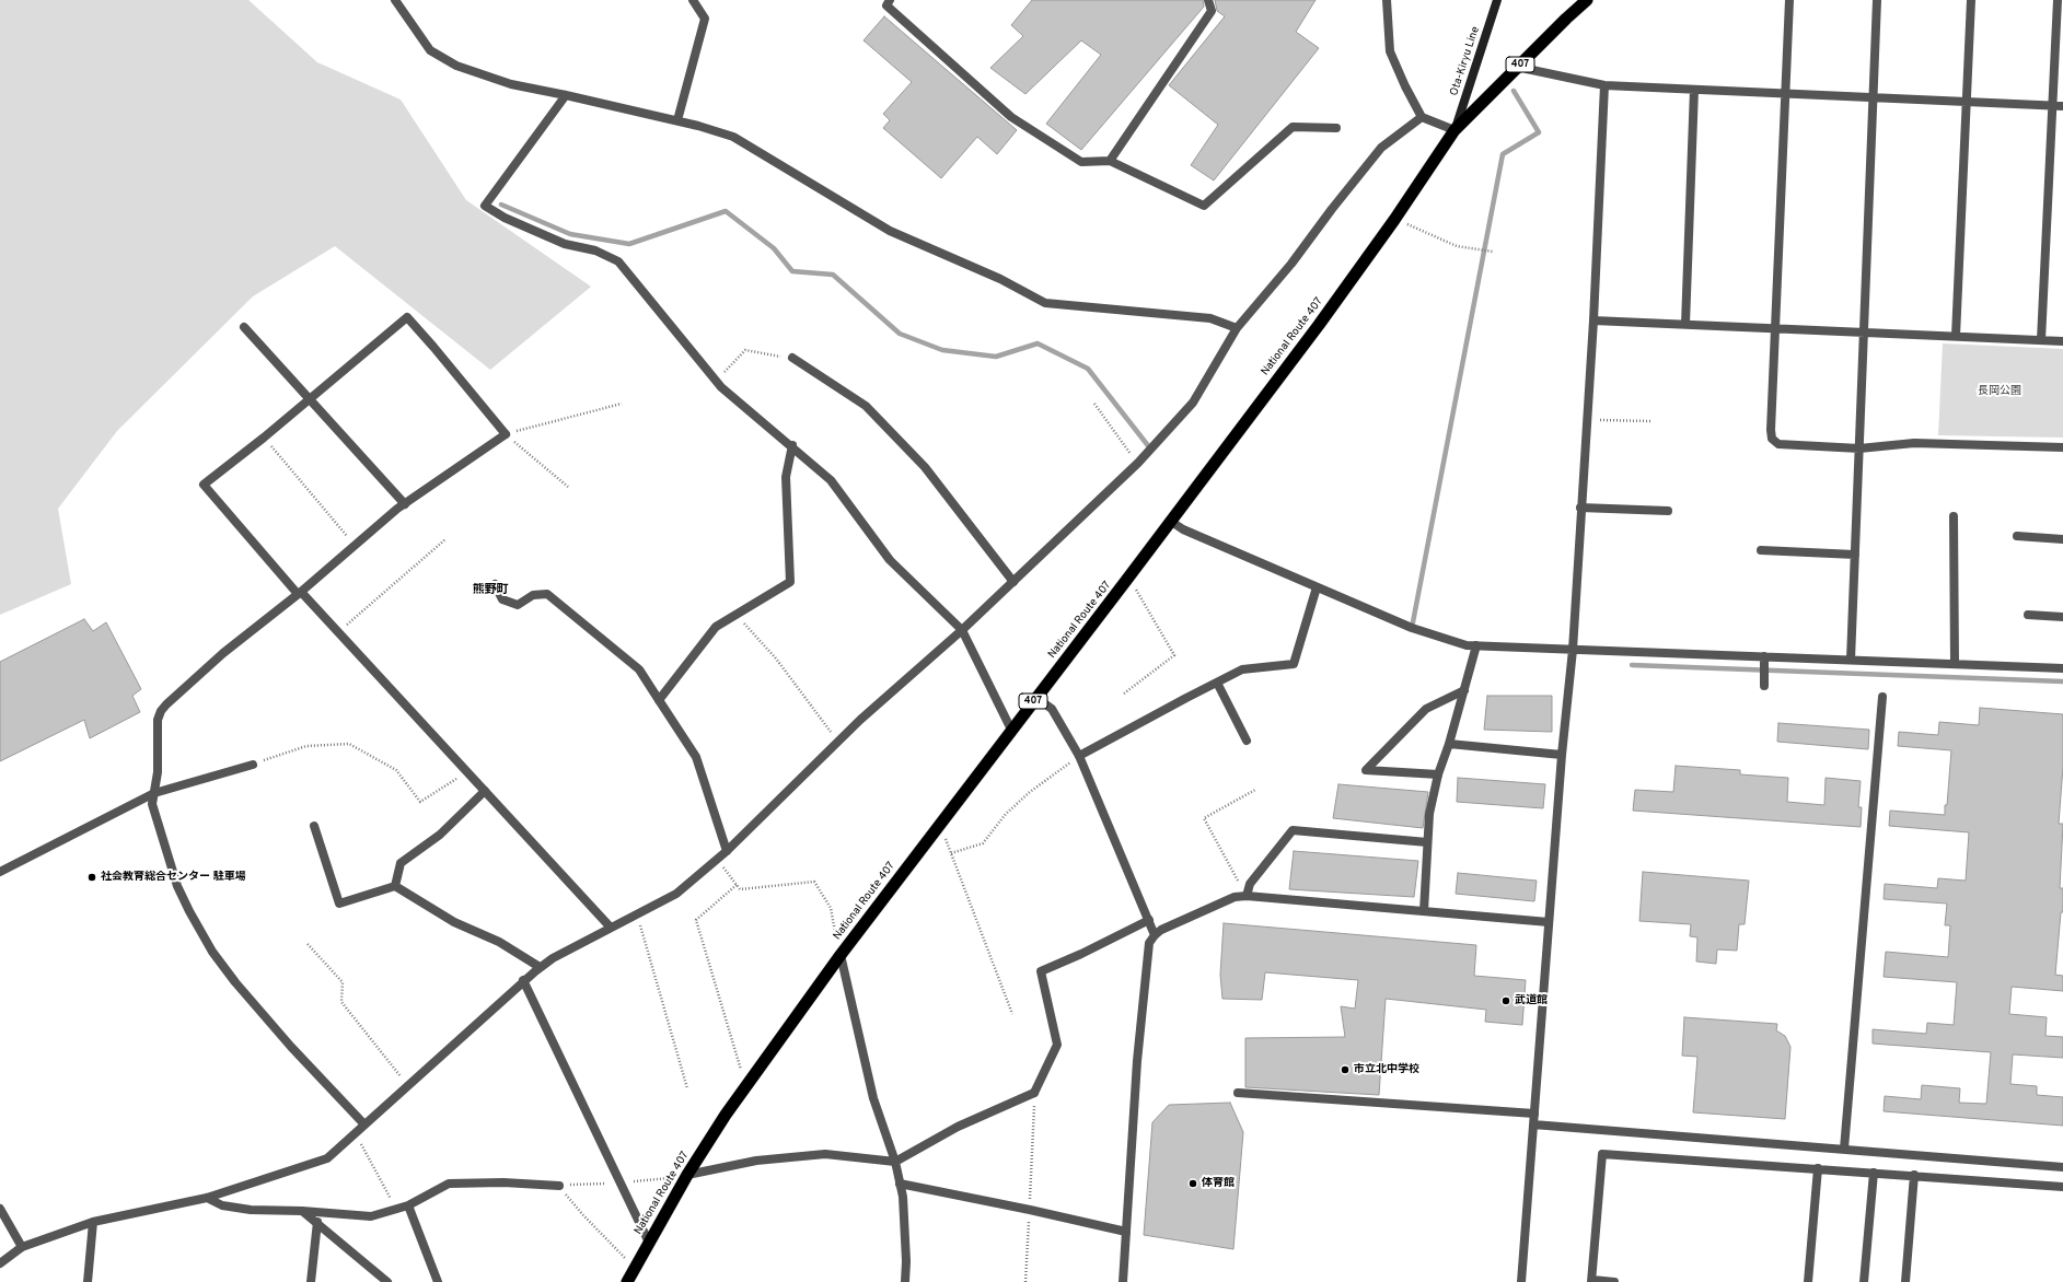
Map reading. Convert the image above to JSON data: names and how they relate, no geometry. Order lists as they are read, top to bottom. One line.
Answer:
{"streets":{"highway":["407","National Route 407"],"main road":["Ota-Kiryu Line"]},"crossings":[["Ota-Kiryu Line","National Route 407"]],"districts":["熊野町"],"parks":["長岡公園"],"places":["社会教育総合センター 駐車場","武道館","市立北中学校","体育館"]}
